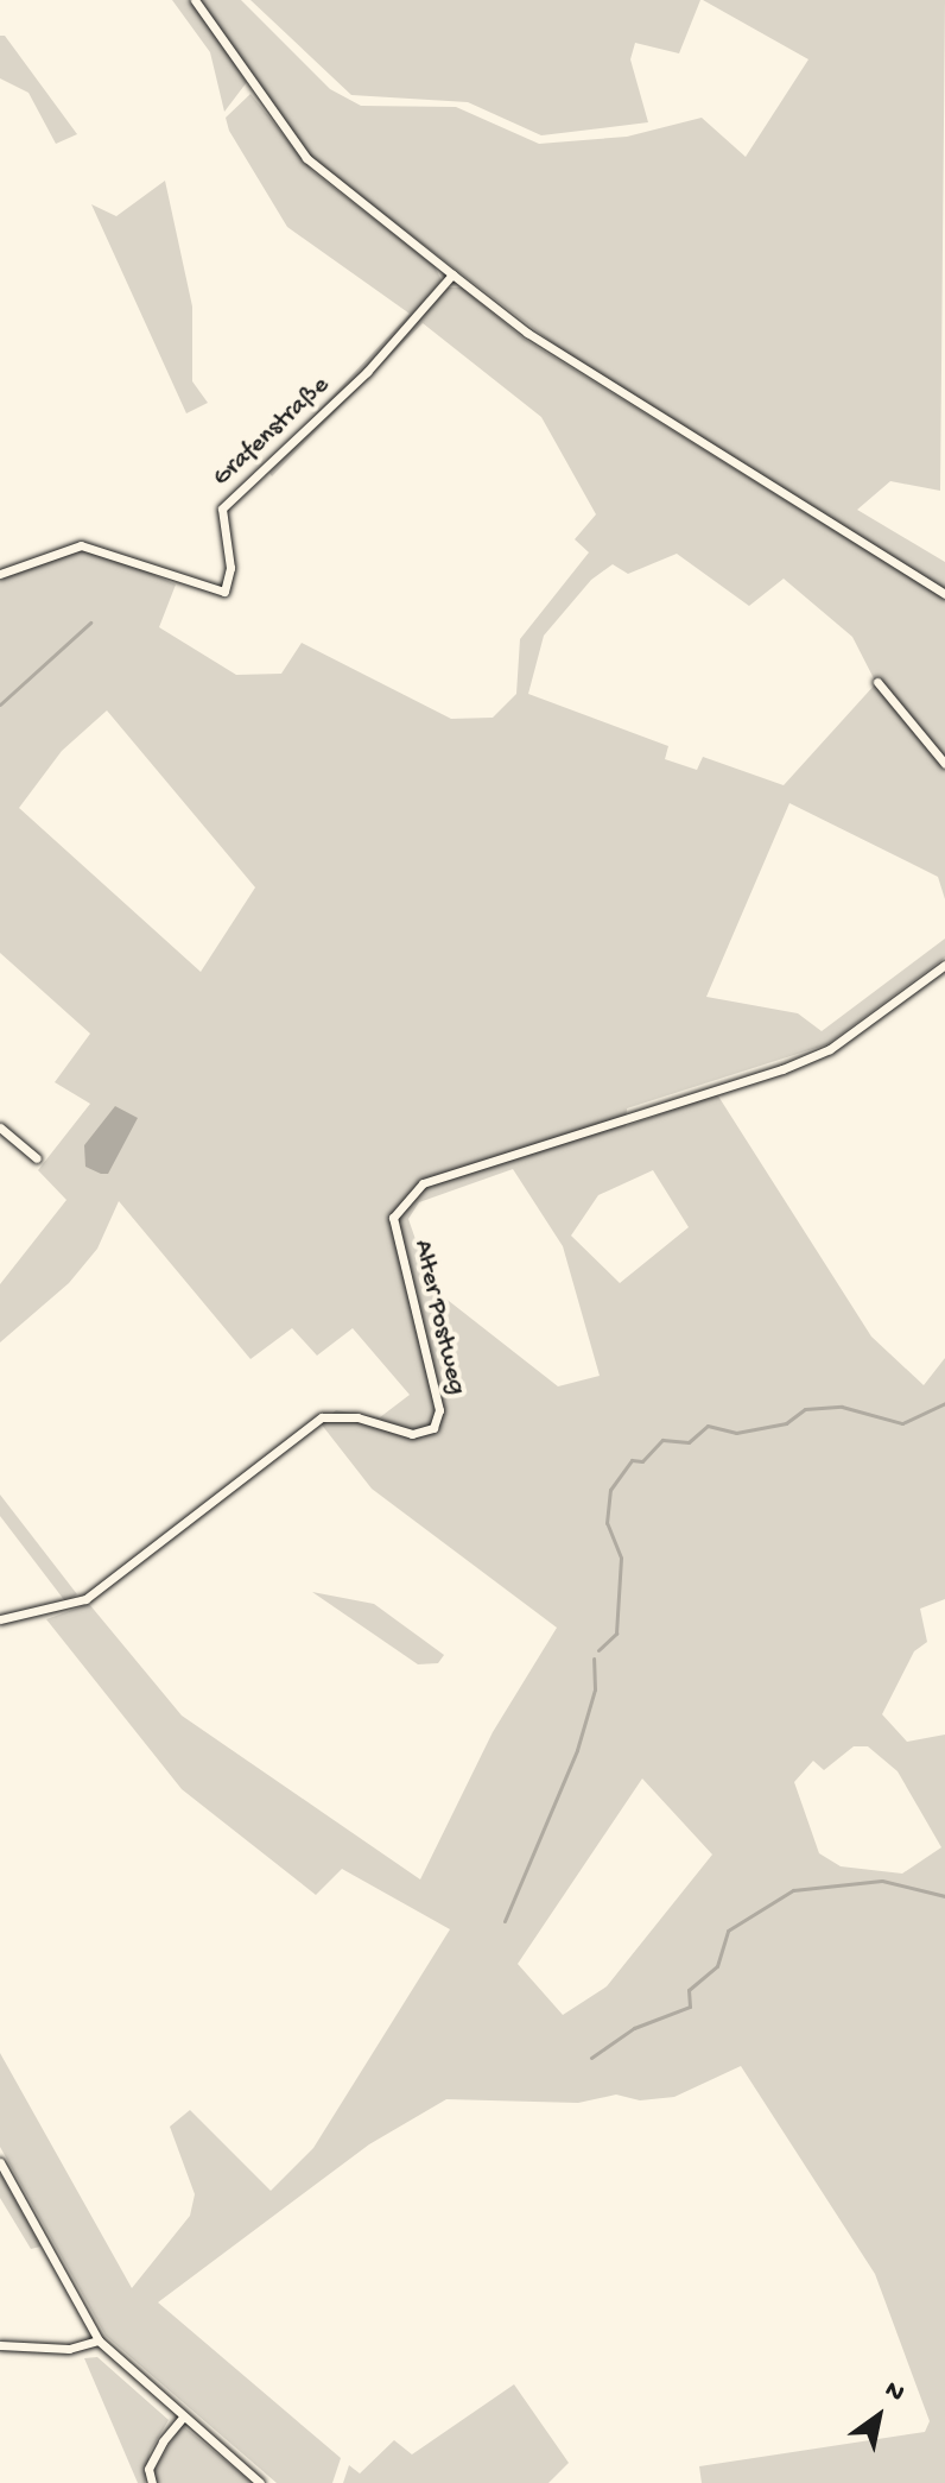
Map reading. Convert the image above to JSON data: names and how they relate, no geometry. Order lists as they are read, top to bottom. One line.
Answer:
{"streets":{"street":["Grafenstraße","Alter Postweg"]},"north":"top right"}
